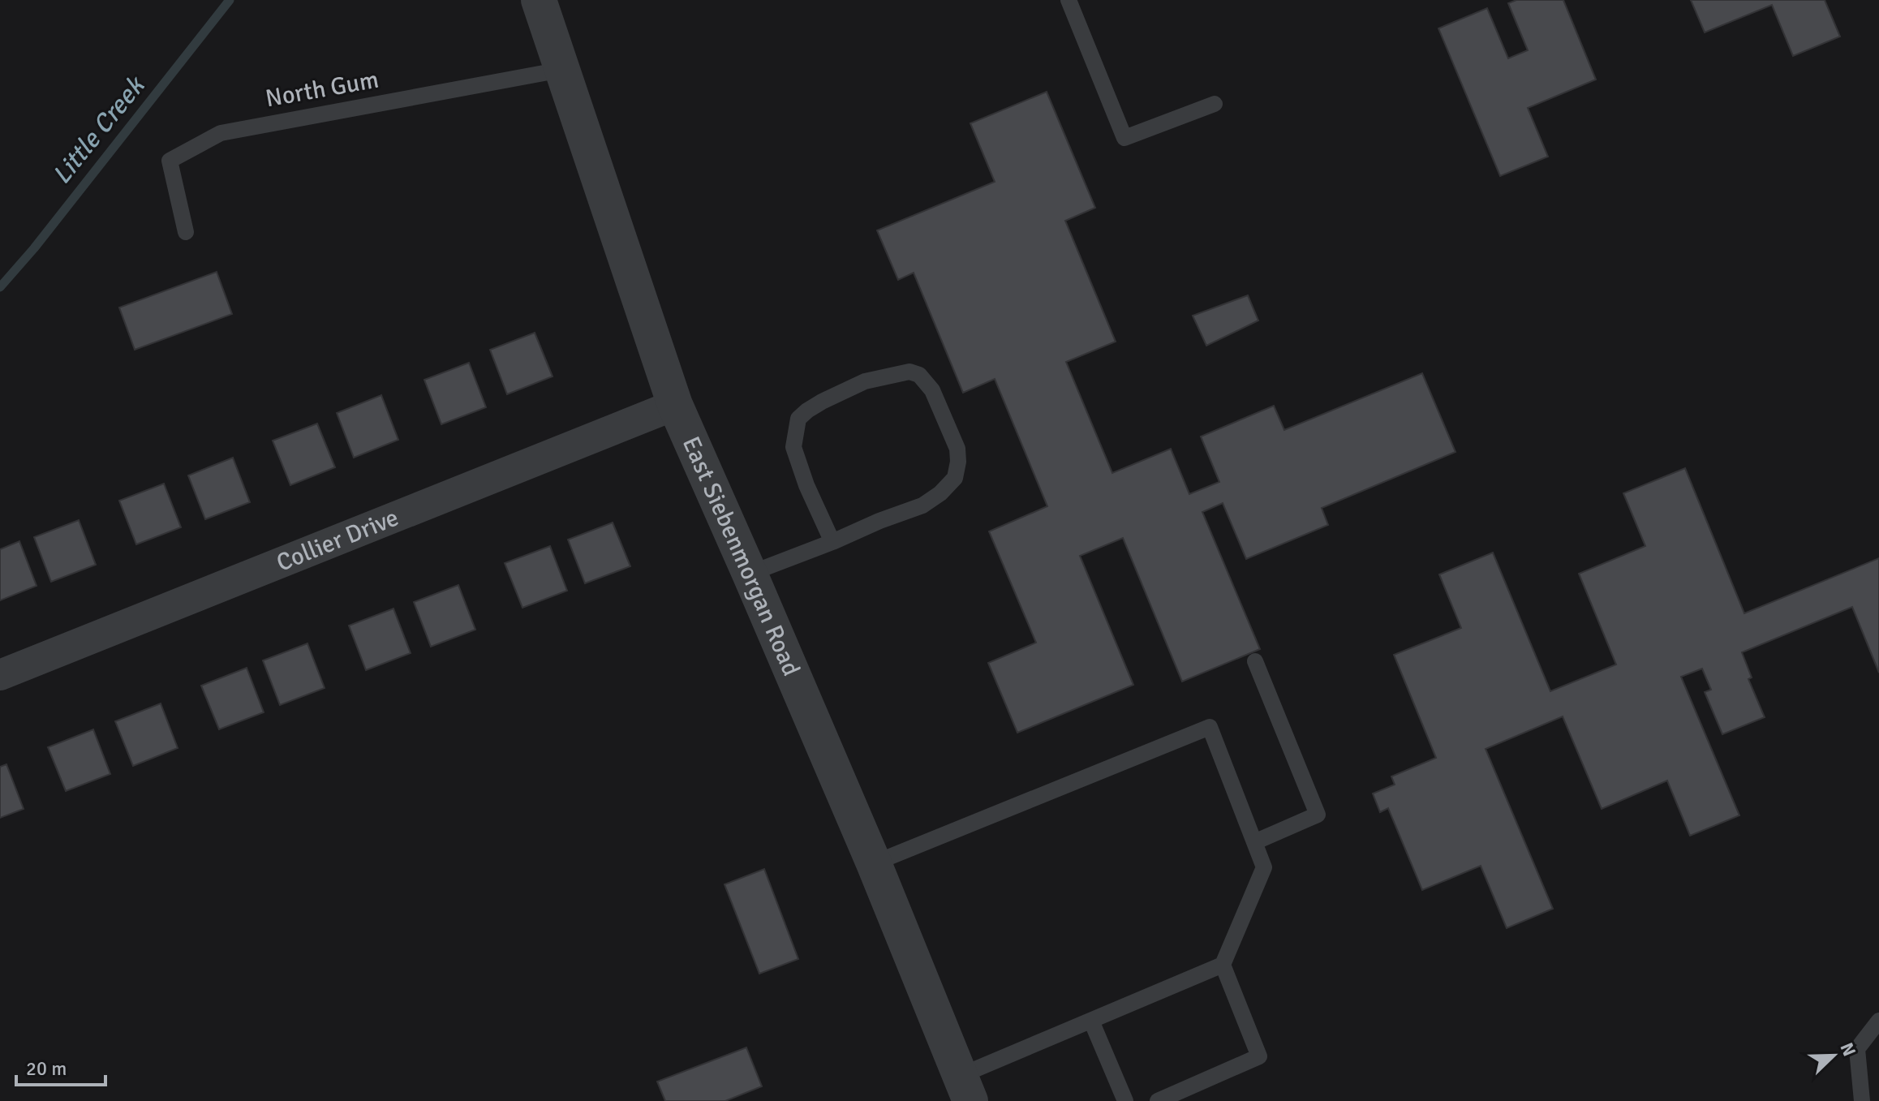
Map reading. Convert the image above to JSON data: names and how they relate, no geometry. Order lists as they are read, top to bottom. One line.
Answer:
{"streets":{"street":["Collier Drive","East Siebenmorgan Road"],"lane":["North Gum"]},"crossings":[["North Gum","East Siebenmorgan Road"],["Collier Drive","East Siebenmorgan Road"]],"water":["Little Creek"],"scale_bar":"20 m","north":"top right"}
